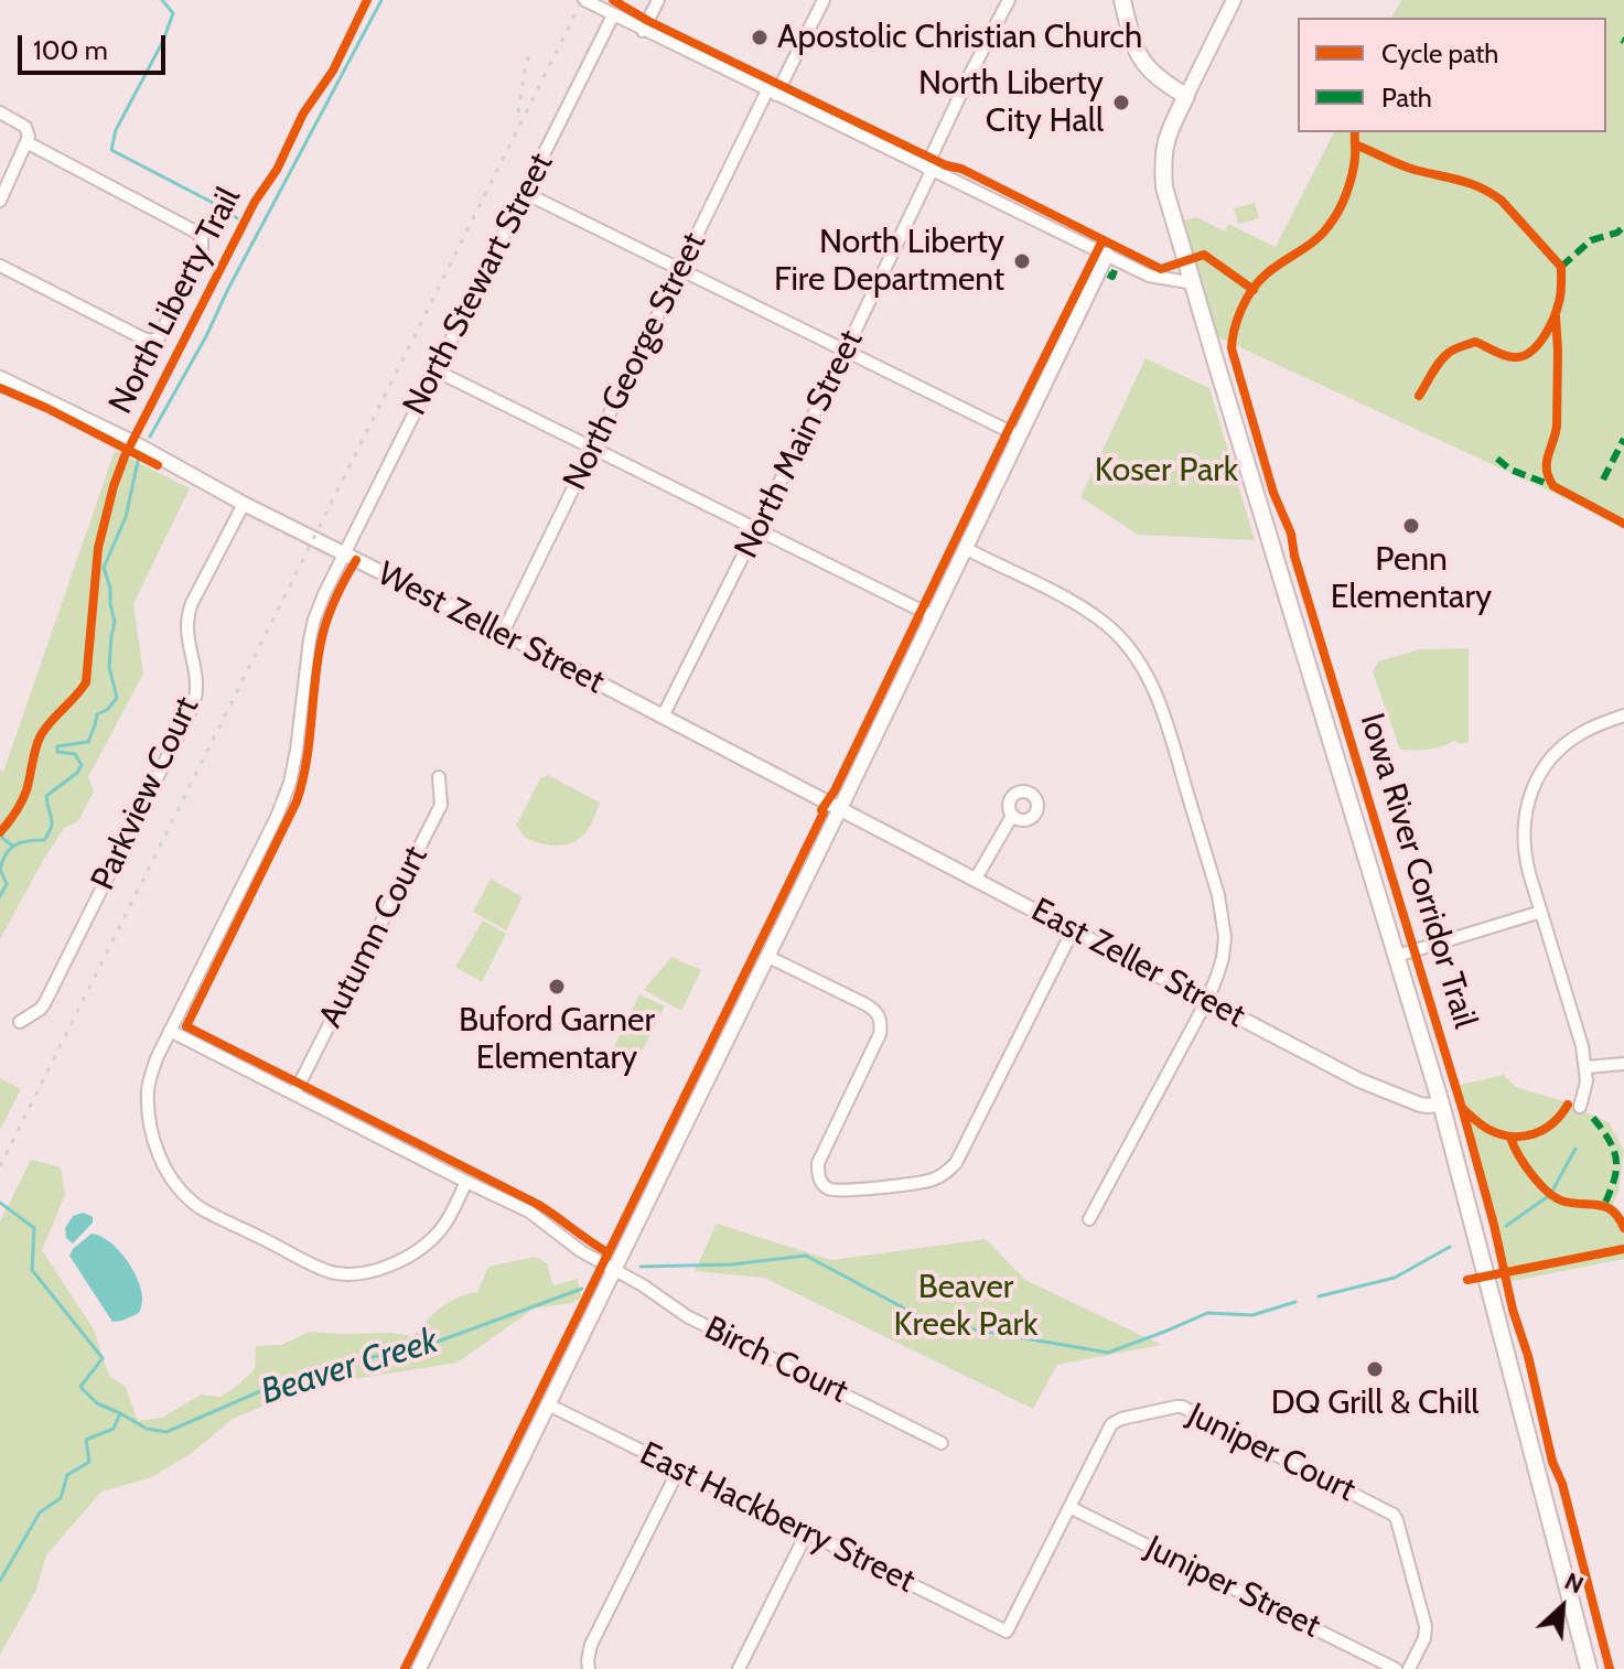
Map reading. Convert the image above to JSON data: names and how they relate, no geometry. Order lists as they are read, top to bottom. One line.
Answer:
{"streets":{"street":["North Stewart Street","North George Street","North Main Street","West Zeller Street","Parkview Court","Autumn Court","East Zeller Street","Birch Court","Juniper Court","East Hackberry Street","Juniper Street"],"cycle path":["North Liberty Trail","Iowa River Corridor Trail"]},"crossings":[["North Stewart Street","West Zeller Street"],["North Stewart Street","Birch Court"],["North George Street","West Zeller Street"],["North Main Street","West Zeller Street"],["West Zeller Street","Parkview Court"],["West Zeller Street","East Zeller Street"],["Autumn Court","Birch Court"],["Juniper Court","East Hackberry Street"],["Juniper Court","Juniper Street"]],"water":["Beaver Creek"],"parks":["Koser Park","Beaver Kreek Park"],"places":["Apostolic Christian Church","North Liberty City Hall","North Liberty Fire Department","Penn Elementary","Buford Garner Elementary","DQ Grill & Chill"],"legend":["Cycle path","Path"],"scale_bar":"100 m","north":"top right"}
